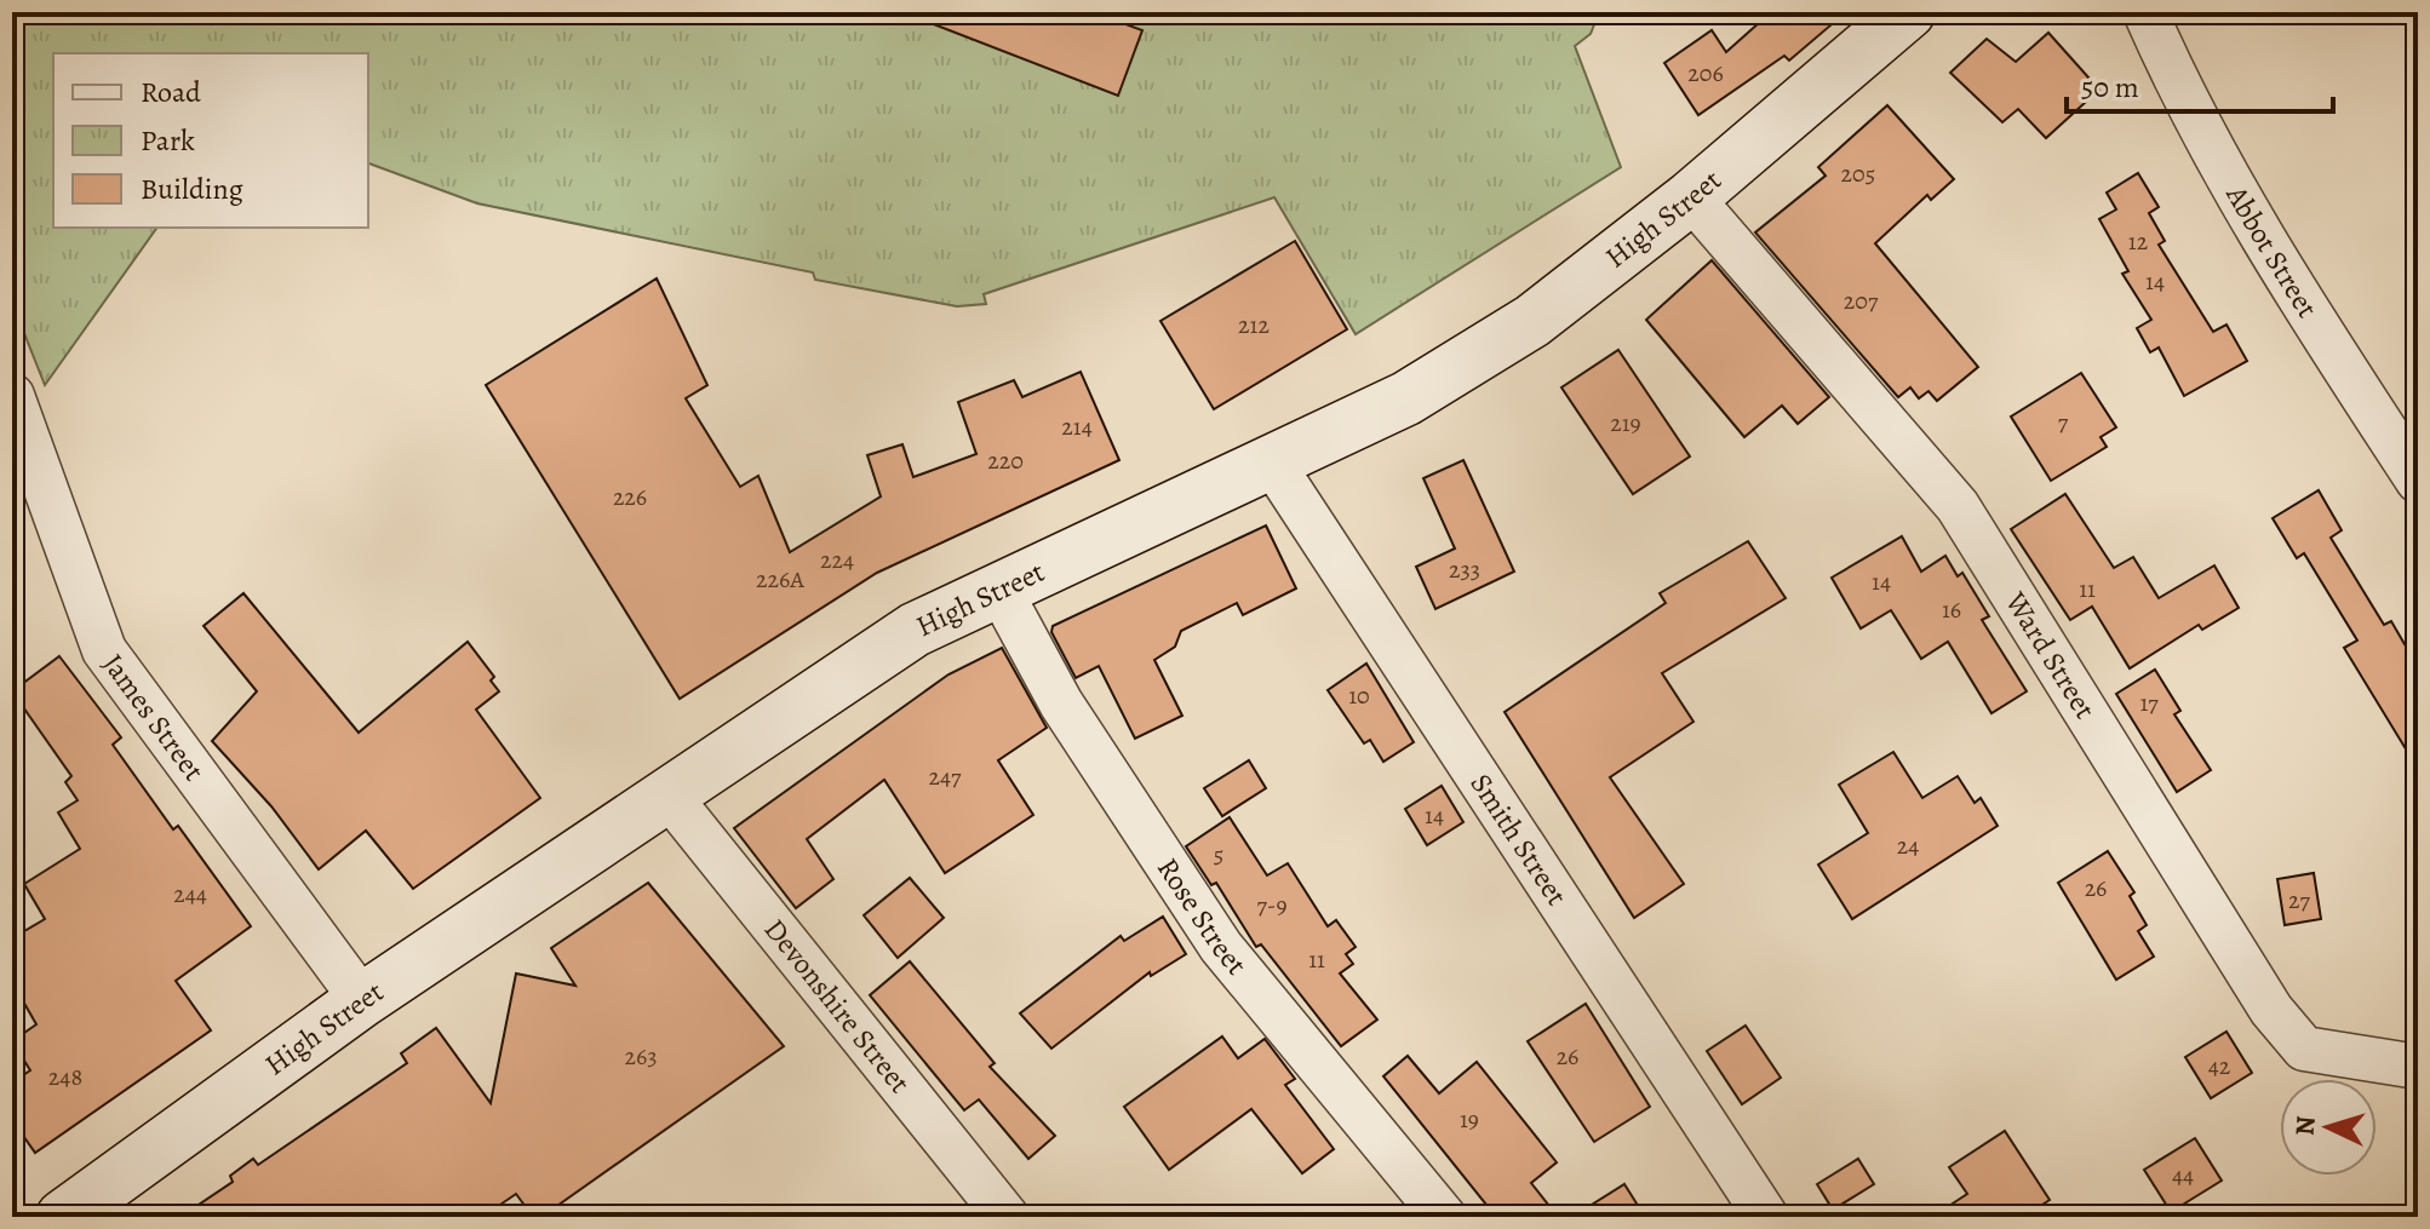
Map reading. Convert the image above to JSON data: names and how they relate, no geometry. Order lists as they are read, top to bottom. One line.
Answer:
{"streets":{"main road":["High Street"],"street":["Abbot Street","Ward Street","James Street","Smith Street","Rose Street","Devonshire Street"]},"crossings":[["High Street","Ward Street"],["High Street","James Street"],["High Street","Smith Street"],["High Street","Rose Street"],["High Street","Devonshire Street"]],"house_numbers":["206","205","12","14","207","212","7","219","214","220","226","224","233","226A","14","11","16","10","17","247","14","24","5","26","244","27","7-9","11","263","26","42","248","19","44"],"legend":["Road","Park","Building"],"scale_bar":"50 m","north":"left"}
